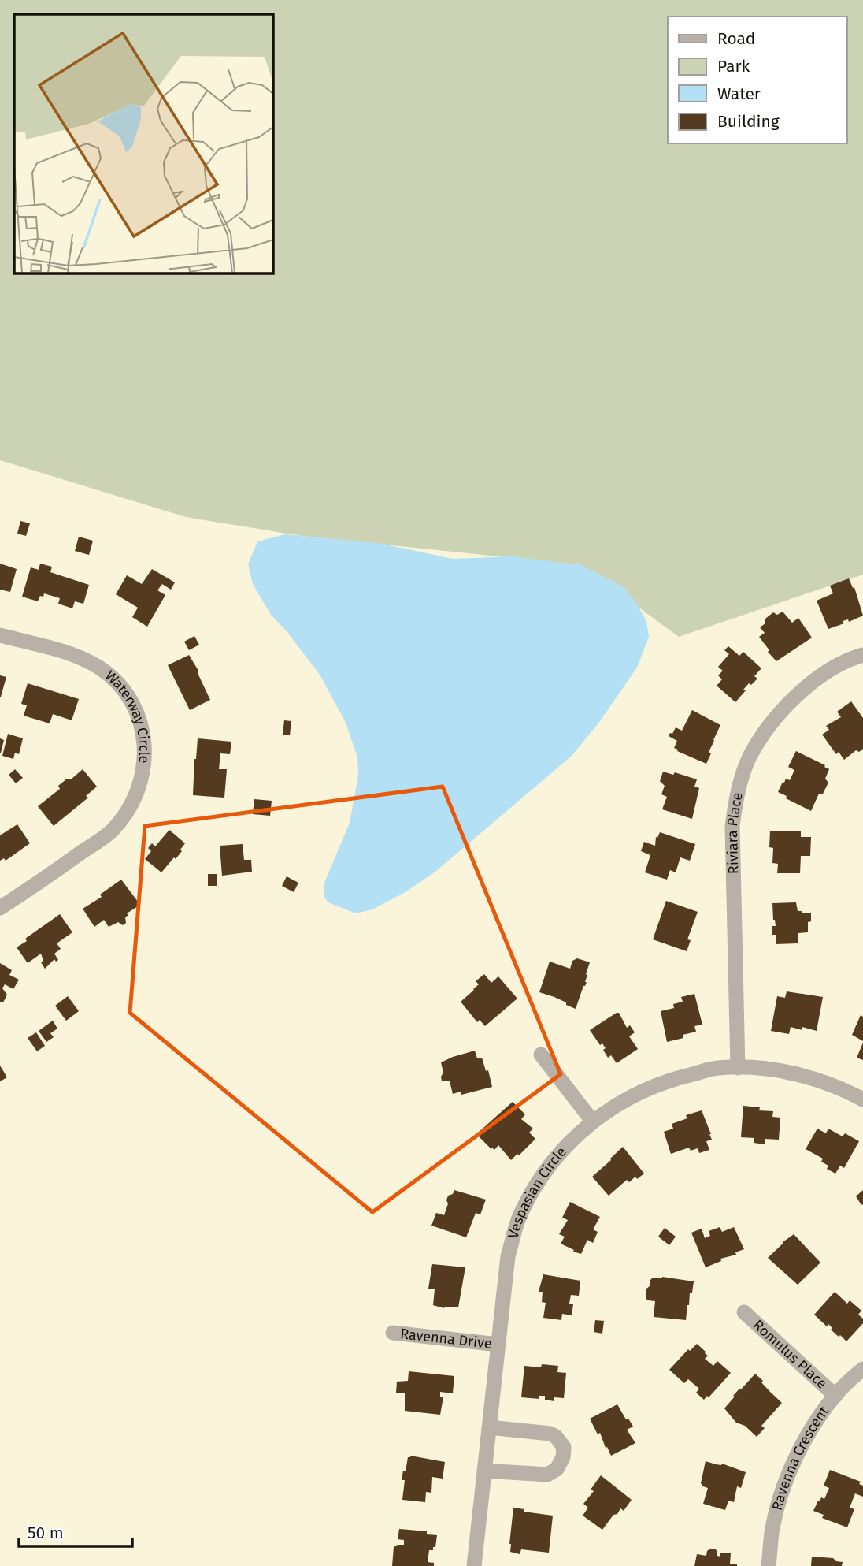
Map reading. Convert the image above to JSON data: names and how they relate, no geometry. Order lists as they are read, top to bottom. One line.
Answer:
{"streets":{"street":["Waterway Circle","Riviara Place","Vespasian Circle","Ravenna Drive","Romulus Place","Ravenna Crescent"]},"crossings":[["Riviara Place","Vespasian Circle"],["Vespasian Circle","Ravenna Drive"],["Romulus Place","Ravenna Crescent"]],"legend":["Road","Park","Water","Building"],"scale_bar":"50 m"}
